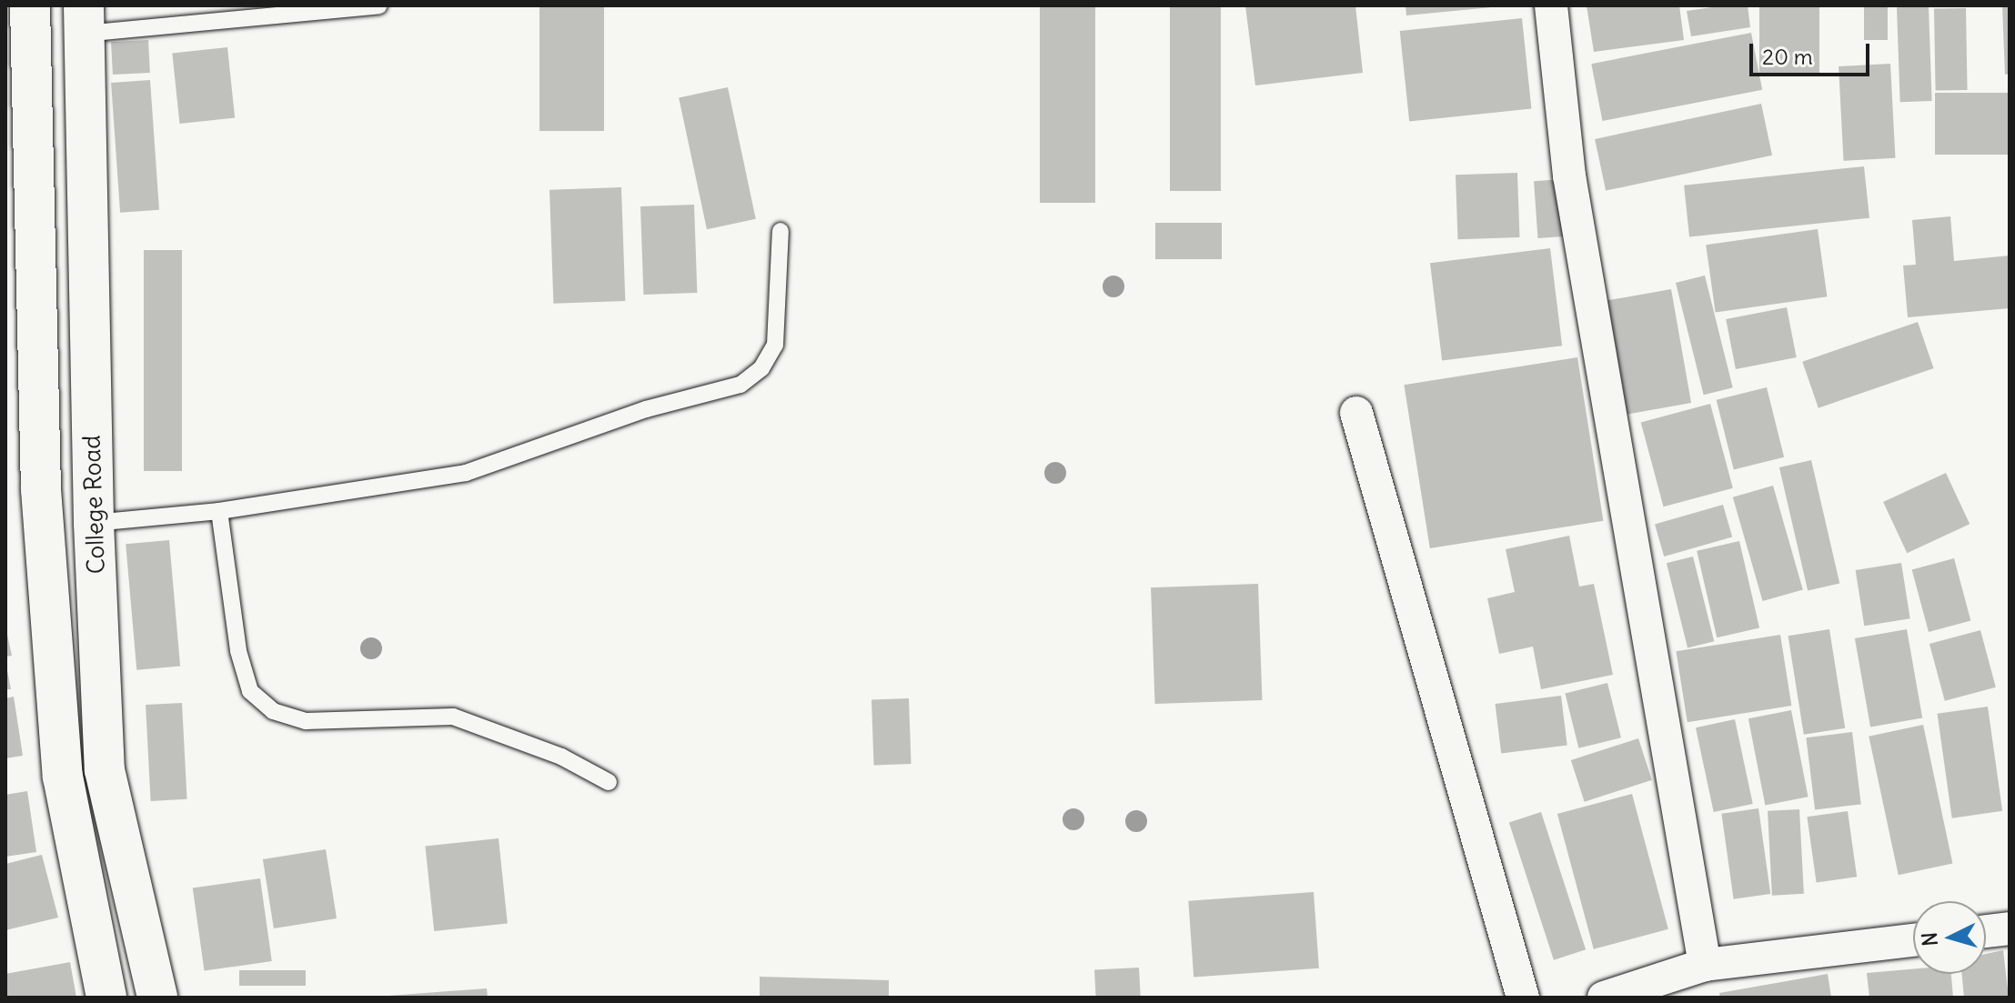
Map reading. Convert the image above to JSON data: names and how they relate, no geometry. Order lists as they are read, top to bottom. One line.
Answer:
{"streets":{"main road":["College Road"]},"scale_bar":"20 m","north":"left"}
